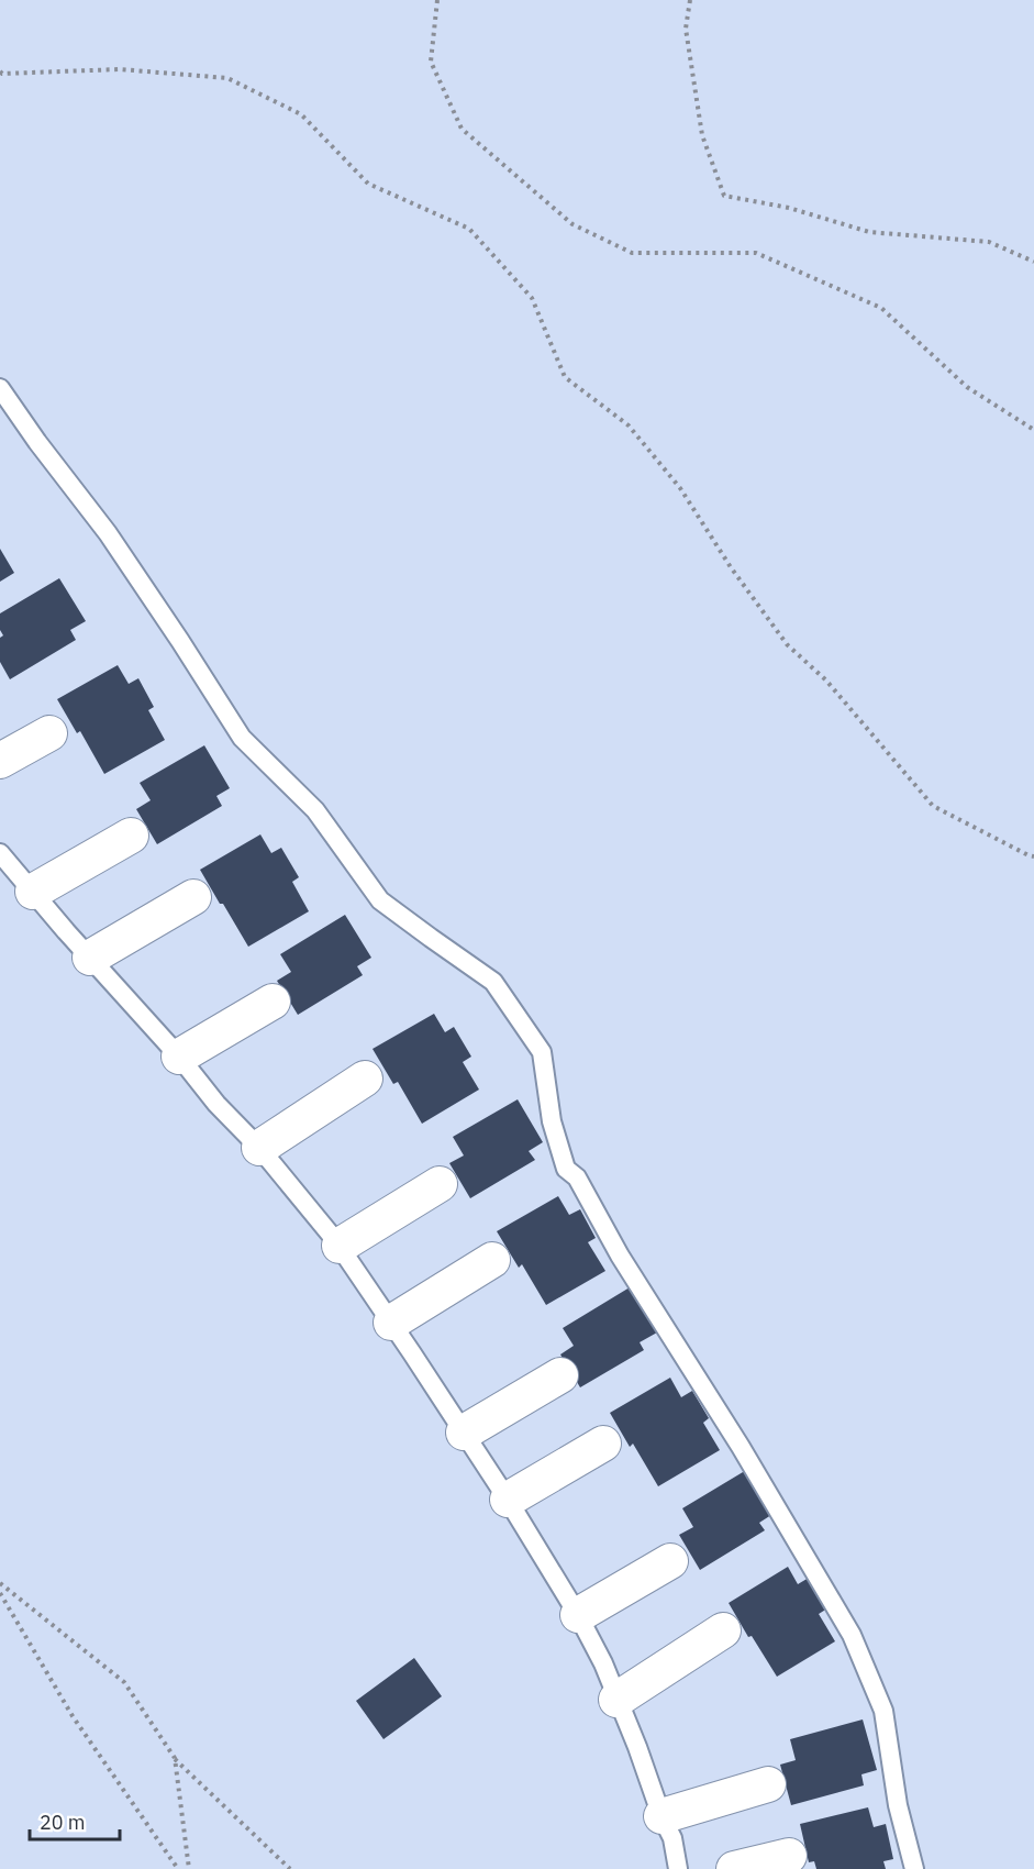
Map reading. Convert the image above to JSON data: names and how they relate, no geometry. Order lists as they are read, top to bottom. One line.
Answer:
{"scale_bar":"20 m"}
